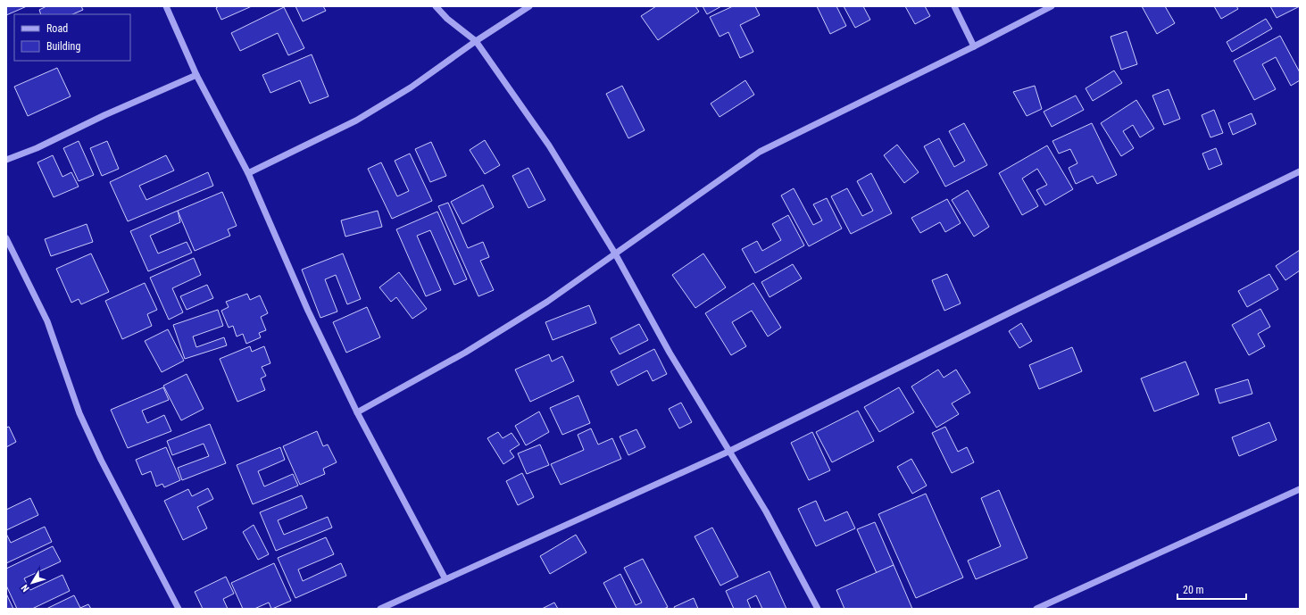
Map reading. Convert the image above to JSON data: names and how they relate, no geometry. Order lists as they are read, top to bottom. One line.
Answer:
{"legend":["Road","Building"],"scale_bar":"20 m","north":"bottom left"}
